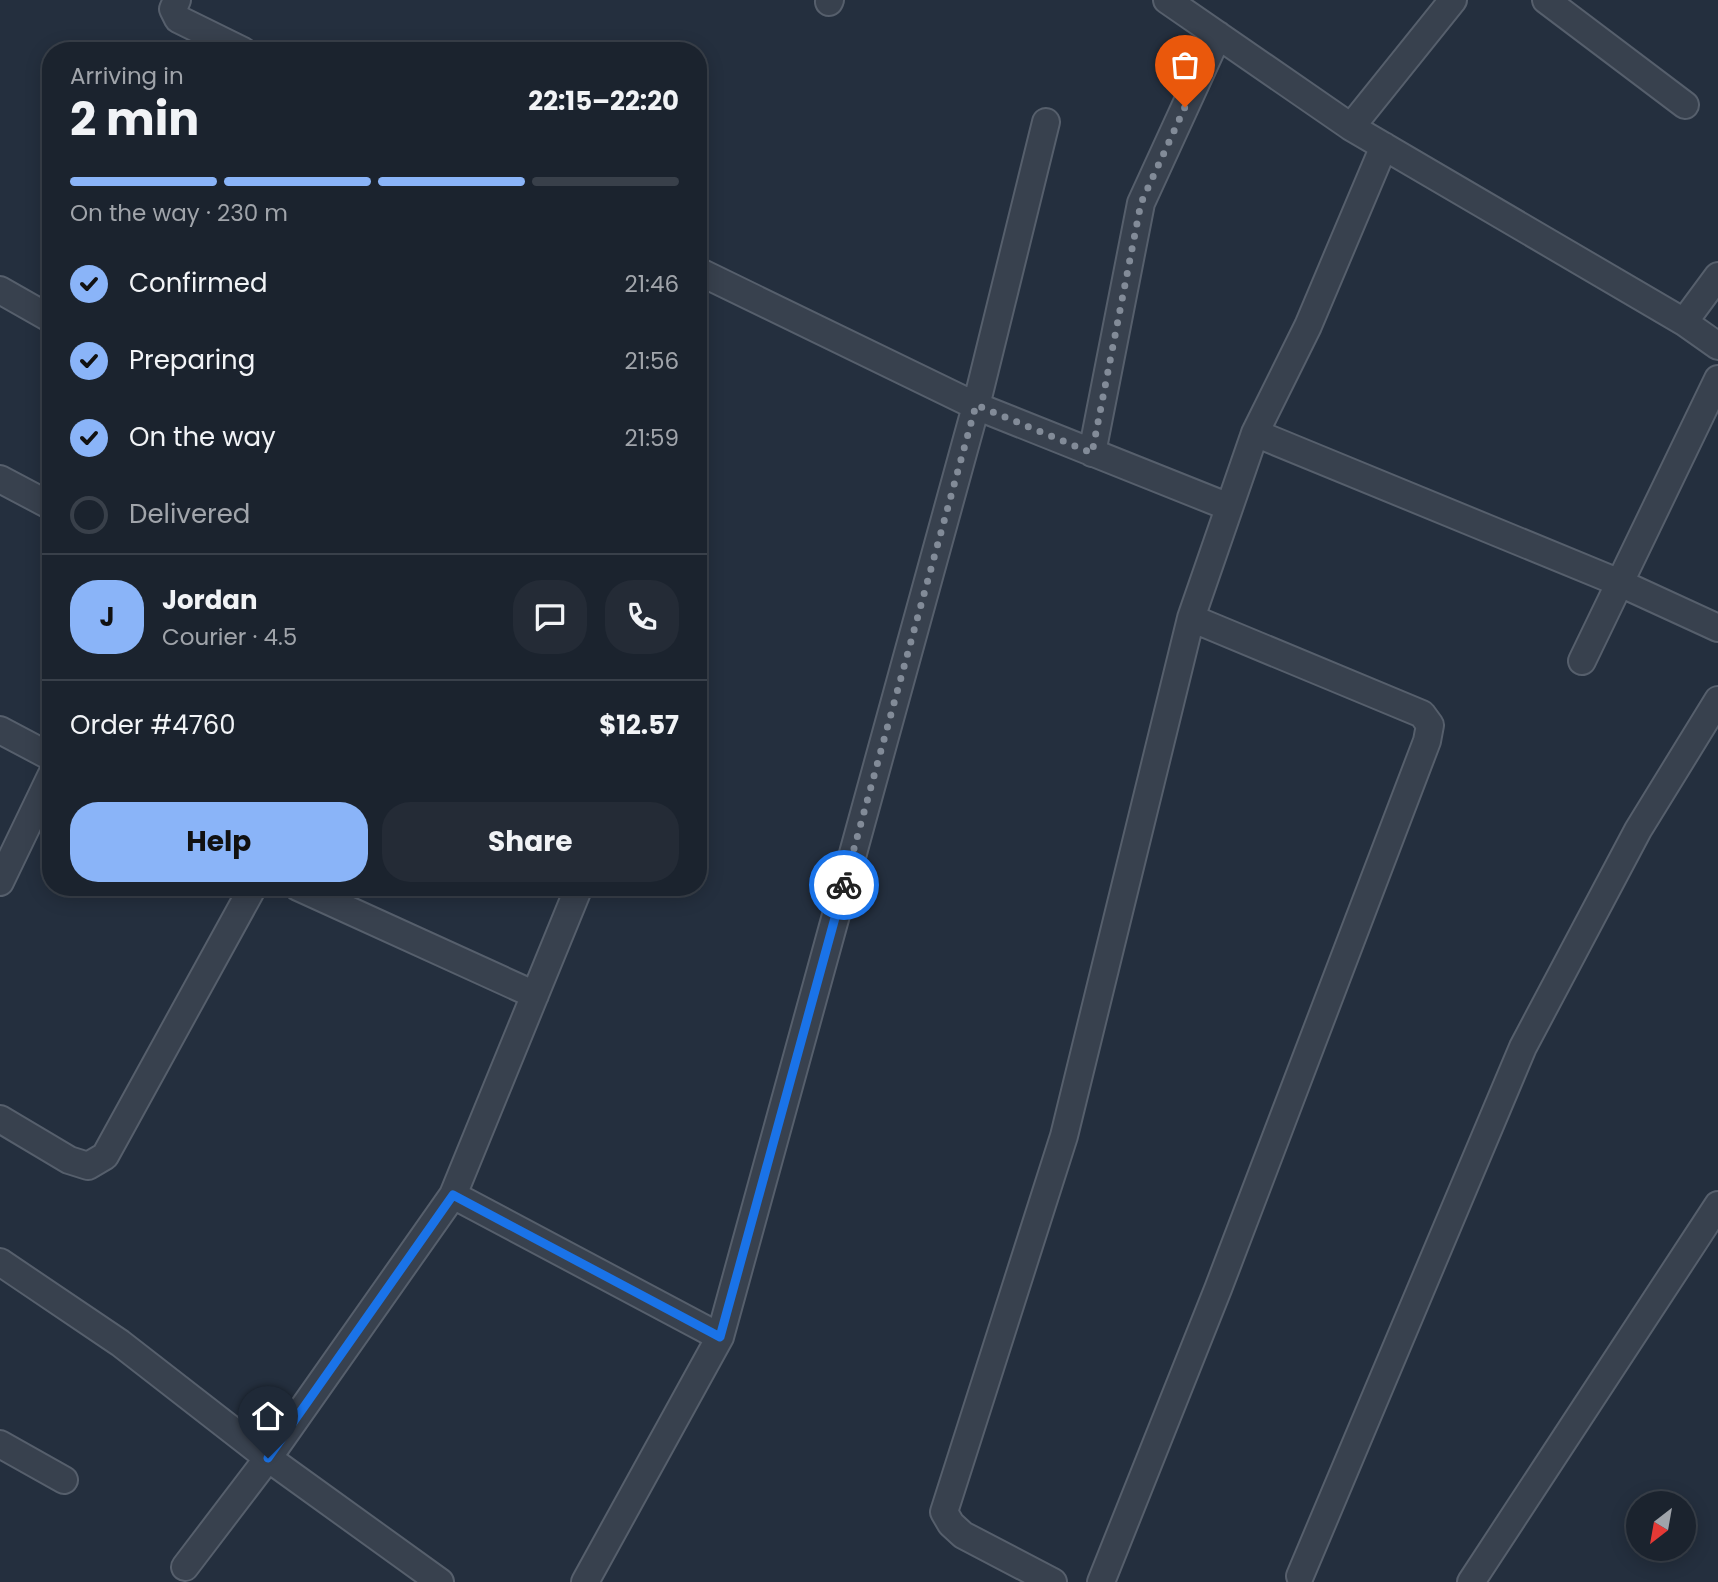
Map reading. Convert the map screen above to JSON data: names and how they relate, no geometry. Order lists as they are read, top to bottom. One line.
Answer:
{"north":"bottom left","page":{"heading":["2 min","Arriving in","22:15–22:20"],"panel":["Jordan","Courier · 4.5","Order #4760","$12.57"],"bar":"On the way · 230 m","list":[["Confirmed","21:46"],["Preparing","21:56"],["On the way","21:59"],"Delivered"],"round":"J","buttons":["Help","Share"]}}
